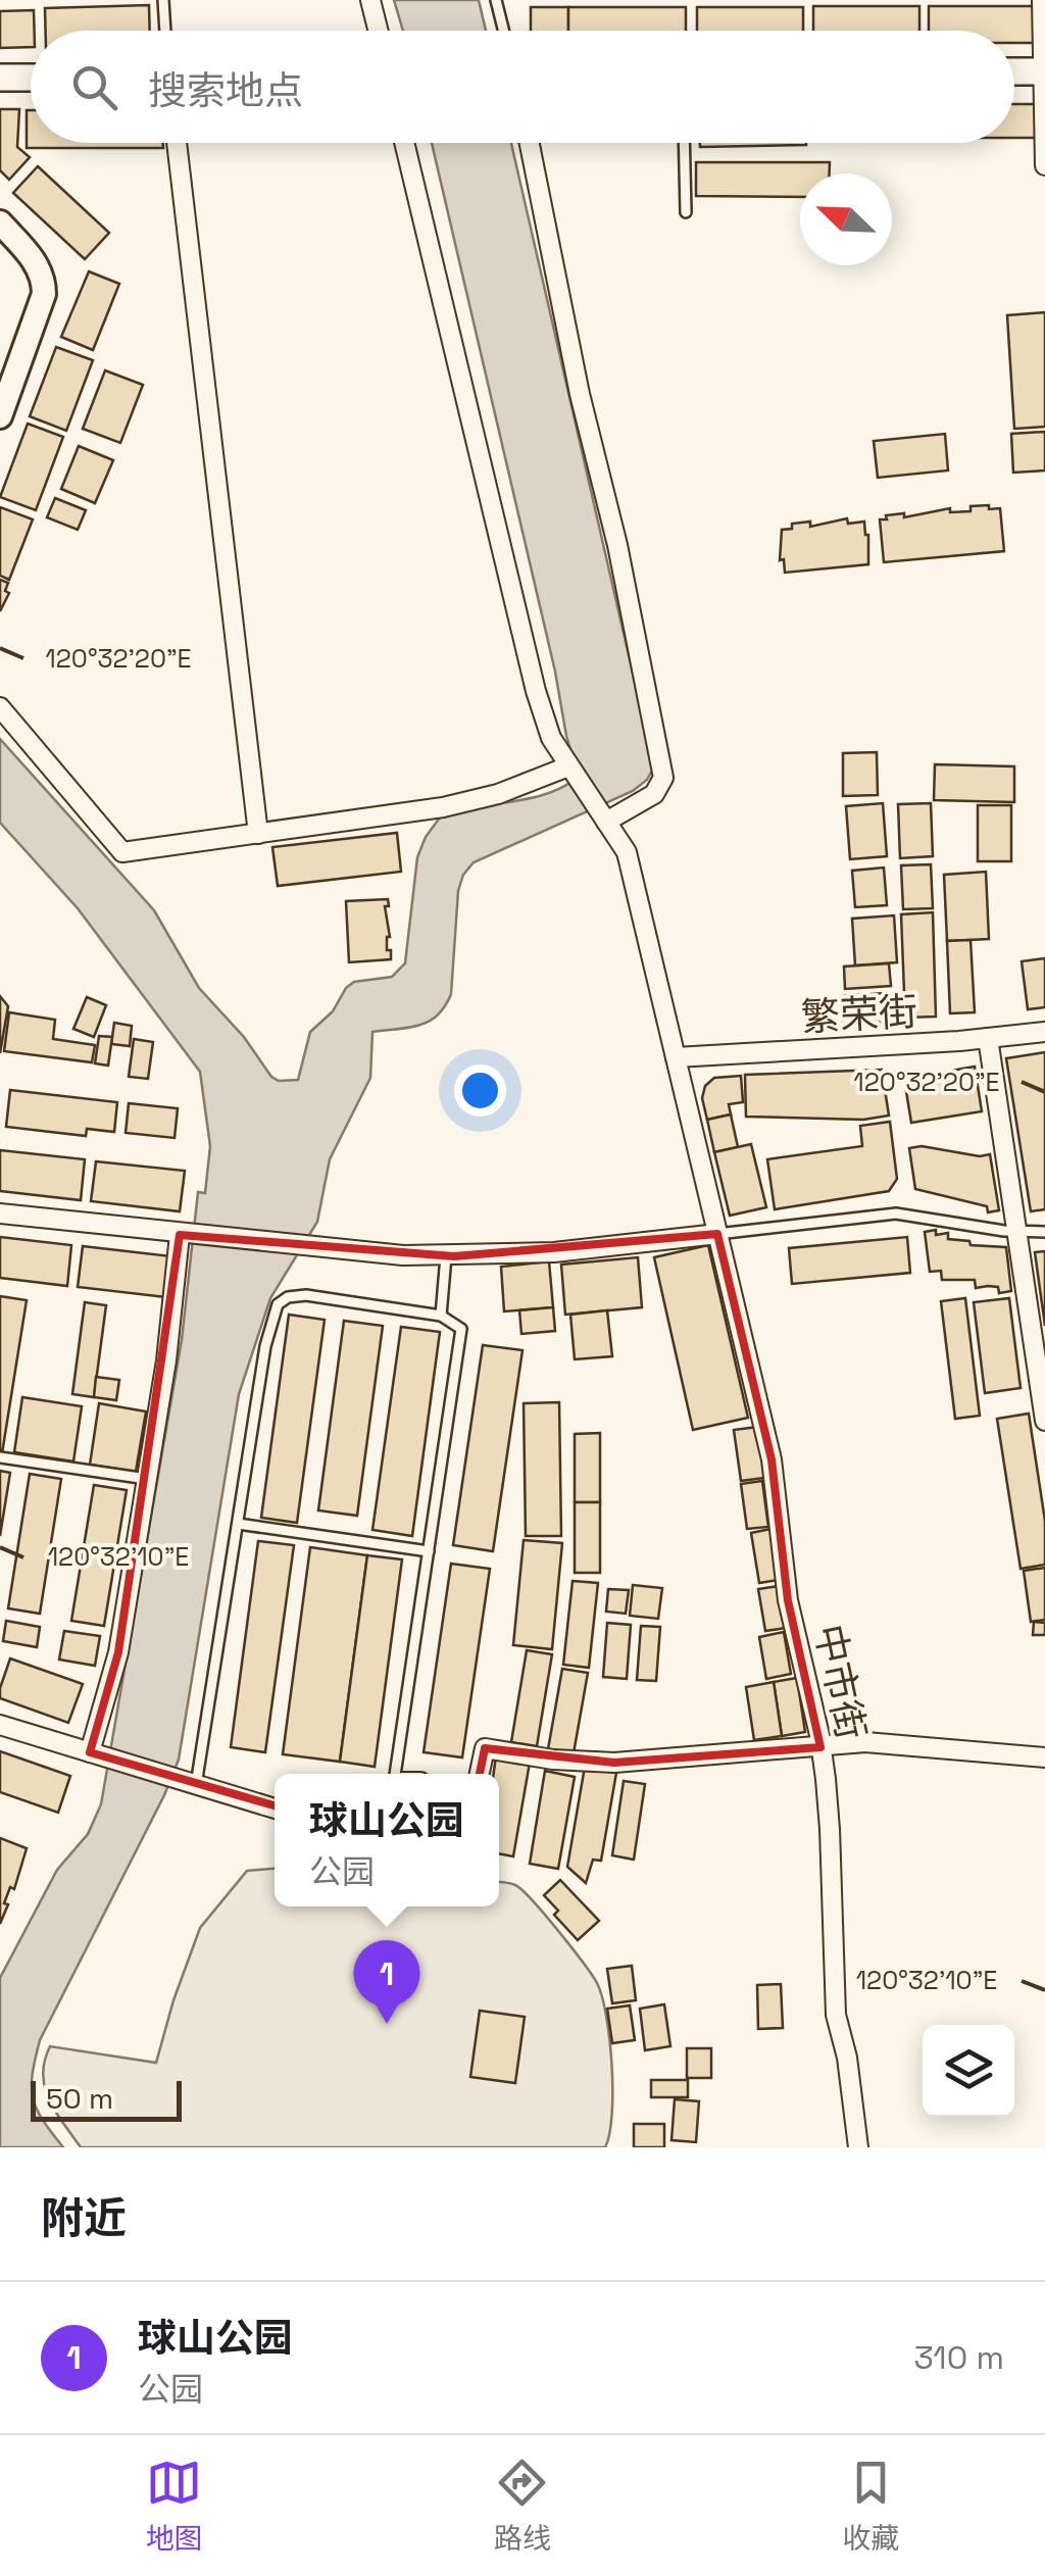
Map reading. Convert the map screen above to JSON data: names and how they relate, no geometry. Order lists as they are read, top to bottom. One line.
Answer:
{"streets":{"street":["繁荣街","中市街"]},"crossings":[["繁荣街","中市街"]],"scale_bar":"50 m","north":"top left","page":{"search":"搜索地点","popup":["球山公园","公园"],"pins":"1","scale":"50 m","heading":"附近","list":[{"mark":"1","name":"球山公园","note":"公园","value":"310 m"}],"nav":["地图","路线","收藏"]},"coordinates":["120°32'20\"E","120°32'10\"E"]}
